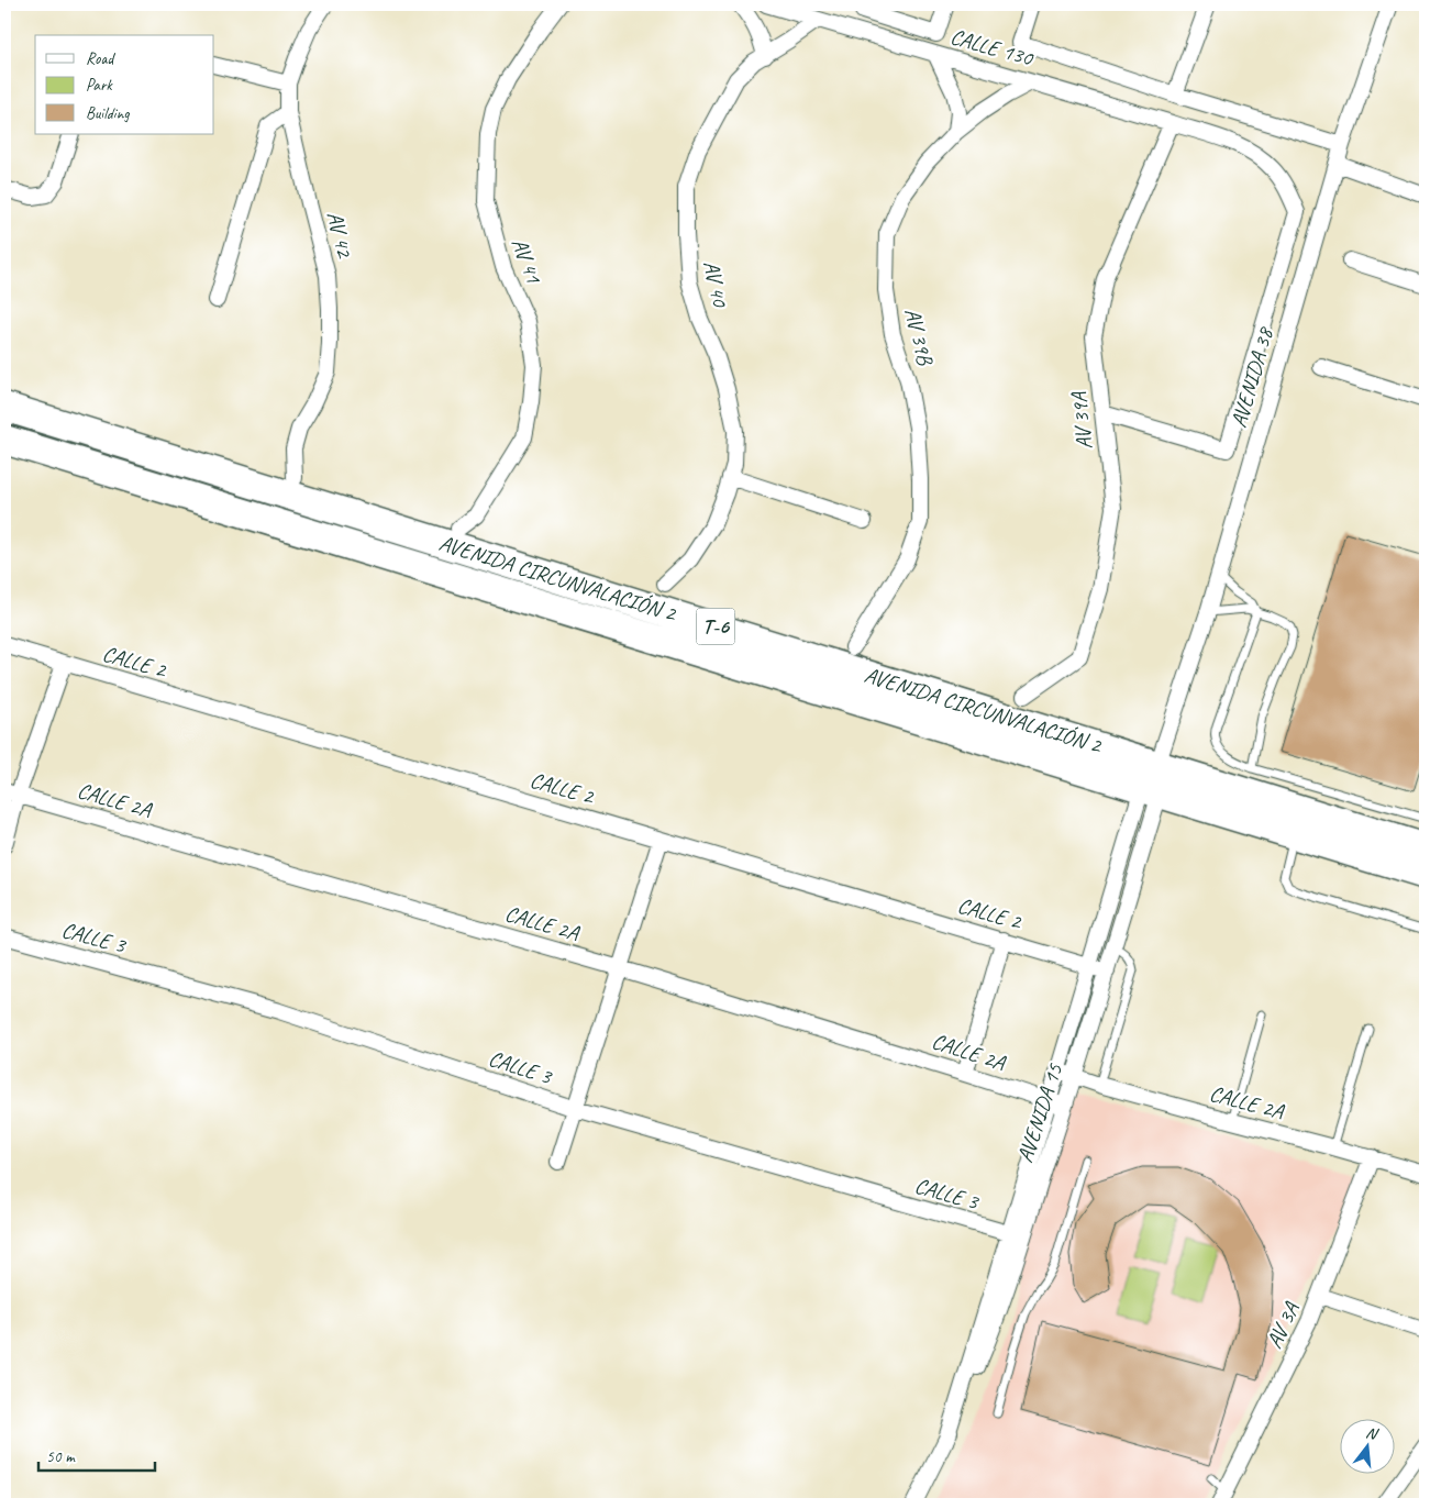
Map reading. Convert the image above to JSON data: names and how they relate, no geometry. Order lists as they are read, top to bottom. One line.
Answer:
{"streets":{"highway":["AVENIDA CIRCUNVALACIÓN 2","T-6"],"street":["CALLE 130","AV 42","AV 41","AV 40","AV 39B","AVENIDA 38","AV 39A","CALLE 2","CALLE 2A","CALLE 3","AVENIDA 15","AV 3A"]},"crossings":[["CALLE 130","AV 40"],["CALLE 130","AV 39B"],["CALLE 130","AV 39A"],["AVENIDA 38","AVENIDA CIRCUNVALACIÓN 2"],["AVENIDA 38","AVENIDA 15"],["AVENIDA CIRCUNVALACIÓN 2","AVENIDA 15"],["CALLE 2","AVENIDA 15"],["CALLE 2A","AVENIDA 15"],["CALLE 2A","AV 3A"],["CALLE 3","AVENIDA 15"]],"legend":["Road","Park","Building"],"scale_bar":"50 m","north":"top"}
